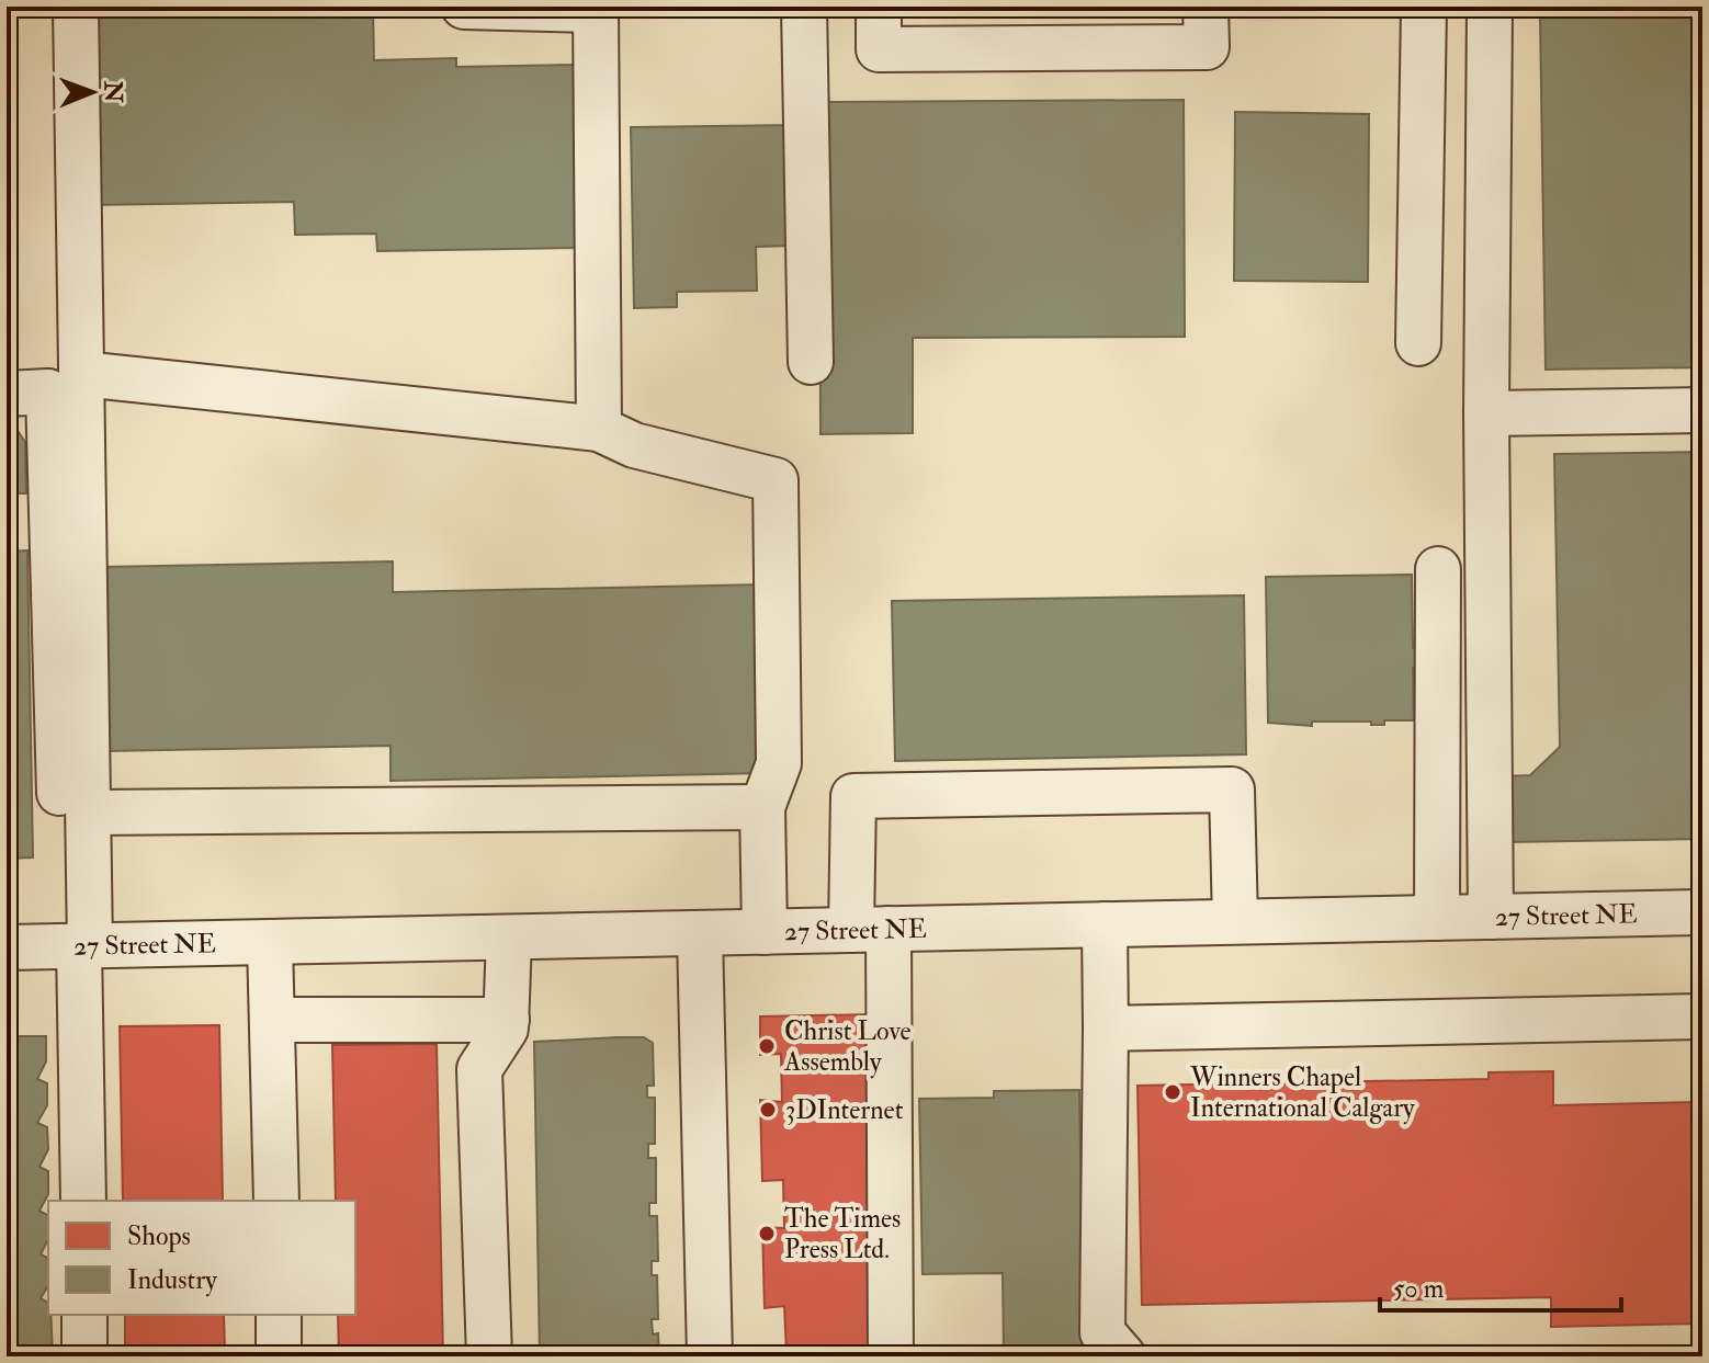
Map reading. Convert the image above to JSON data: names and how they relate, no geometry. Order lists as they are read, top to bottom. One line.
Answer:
{"streets":{"street":["27 Street NE"]},"places":["Christ Love Assembly","Winners Chapel International Calgary","3DInternet","The Times Press Ltd."],"legend":["Shops","Industry"],"scale_bar":"50 m","north":"right"}
